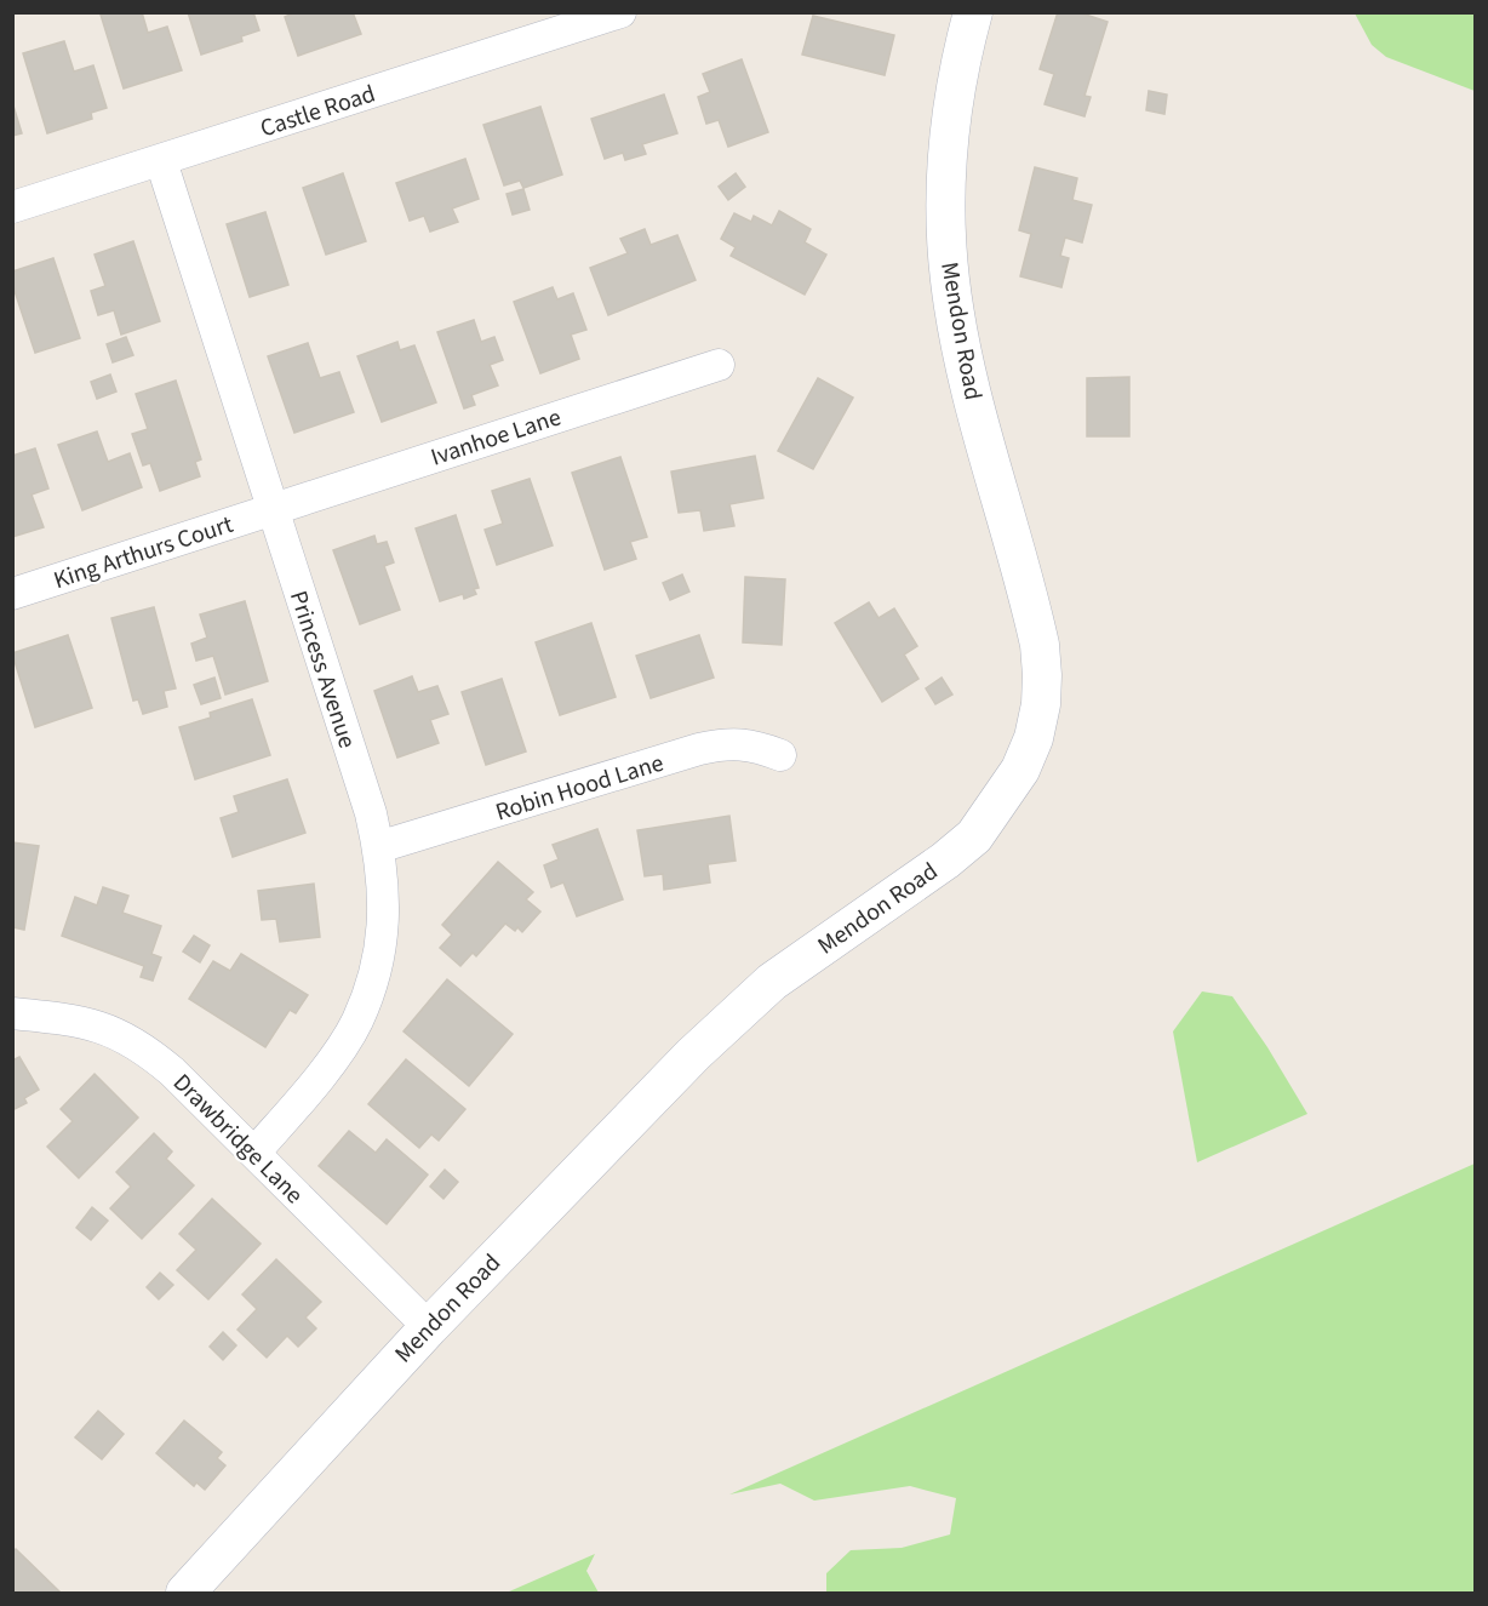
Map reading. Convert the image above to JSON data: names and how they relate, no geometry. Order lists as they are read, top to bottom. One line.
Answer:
{"streets":{"street":["Castle Road","Mendon Road","Ivanhoe Lane","King Arthurs Court","Princess Avenue","Robin Hood Lane","Drawbridge Lane"]},"crossings":[["Castle Road","Princess Avenue"],["Mendon Road","Drawbridge Lane"],["Ivanhoe Lane","King Arthurs Court"],["Ivanhoe Lane","Princess Avenue"],["King Arthurs Court","Princess Avenue"],["Princess Avenue","Robin Hood Lane"],["Princess Avenue","Drawbridge Lane"]]}
